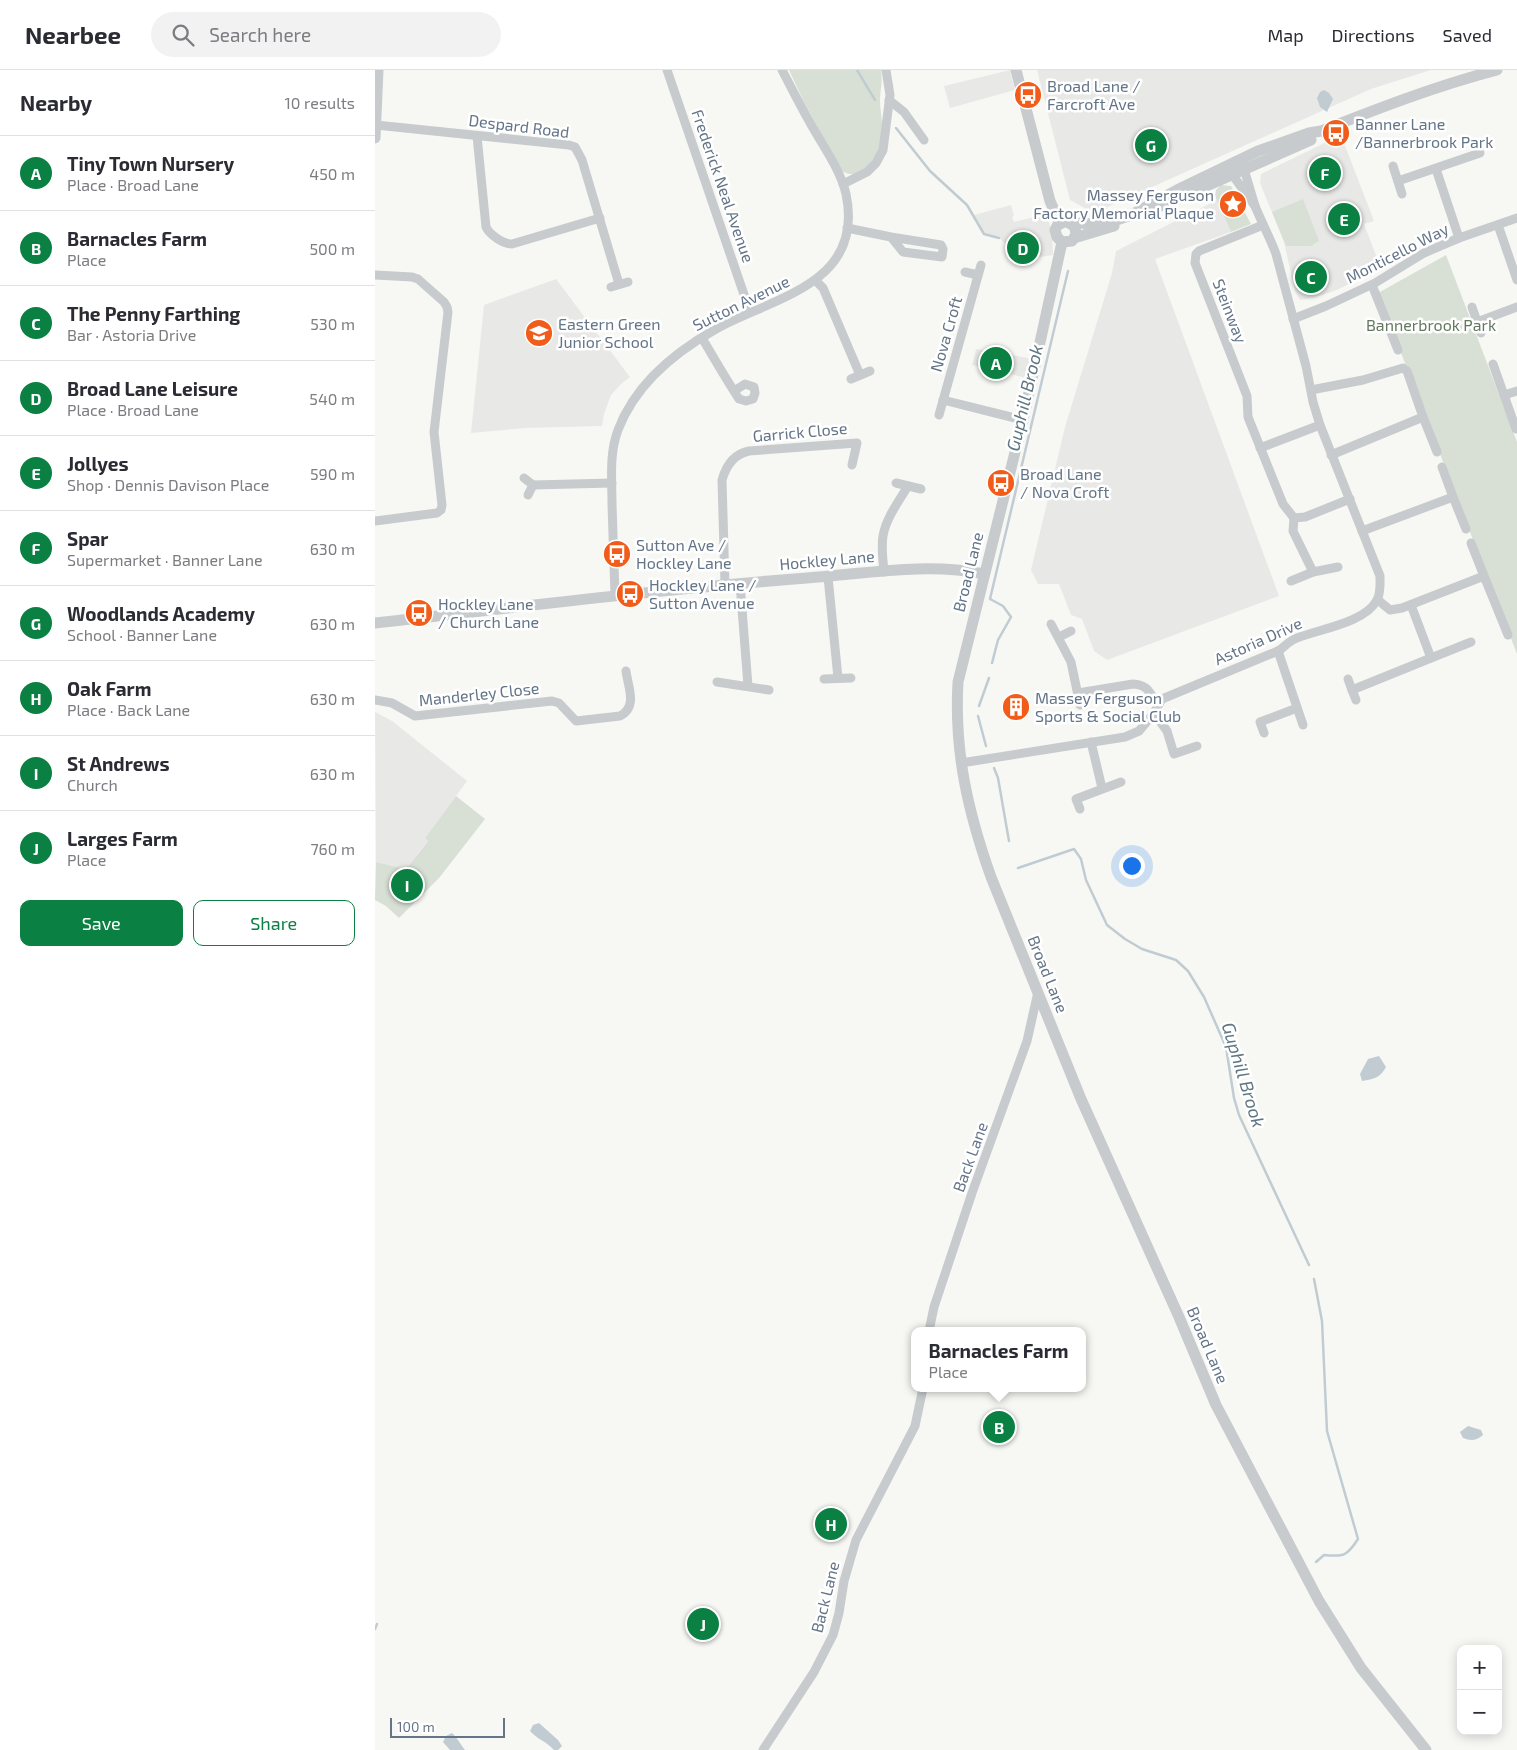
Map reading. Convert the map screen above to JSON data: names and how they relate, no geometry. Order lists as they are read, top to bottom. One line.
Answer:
{"streets":{"street":["Despard Road","Frederick Neal Avenue","Monticello Way","Sutton Avenue","Steinway","Nova Croft","Garrick Close","Hockley Lane","Broad Lane","Astoria Drive","Manderley Close","Back Lane"]},"crossings":[["Frederick Neal Avenue","Sutton Avenue"],["Sutton Avenue","Hockley Lane"],["Garrick Close","Hockley Lane"],["Hockley Lane","Broad Lane"],["Broad Lane","Back Lane"]],"water":["Guphill Brook"],"parks":["Bannerbrook Park"],"places":{"bus stop":["Broad Lane / Farcroft Ave","Banner Lane /Bannerbrook Park","Broad Lane / Nova Croft","Sutton Ave / Hockley Lane","Hockley Lane / Sutton Avenue","Hockley Lane / Church Lane"],"place":["Massey Ferguson Factory Memorial Plaque"],"school or university":["Eastern Green Junior School"],"building":["Massey Ferguson Sports & Social Club"]},"scale_bar":"100 m","page":{"header":"Nearbee","search":"Search here","nav":["Map","Directions","Saved"],"heading":["Nearby","10 results"],"pins":["G","F","E","D","C","A","I","B","H","J"],"list":[{"mark":"A","name":"Tiny Town Nursery","note":"Place · Broad Lane","value":"450 m"},{"mark":"B","name":"Barnacles Farm","note":"Place","value":"500 m"},{"mark":"C","name":"The Penny Farthing","note":"Bar · Astoria Drive","value":"530 m"},{"mark":"D","name":"Broad Lane Leisure","note":"Place · Broad Lane","value":"540 m"},{"mark":"E","name":"Jollyes","note":"Shop · Dennis Davison Place","value":"590 m"},{"mark":"F","name":"Spar","note":"Supermarket · Banner Lane","value":"630 m"},{"mark":"G","name":"Woodlands Academy","note":"School · Banner Lane","value":"630 m"},{"mark":"H","name":"Oak Farm","note":"Place · Back Lane","value":"630 m"},{"mark":"I","name":"St Andrews","note":"Church","value":"630 m"},{"mark":"J","name":"Larges Farm","note":"Place","value":"760 m"}],"buttons":["Save","Share"],"popup":["Barnacles Farm","Place"],"map_buttons":["+","−"],"scale":"100 m"}}
